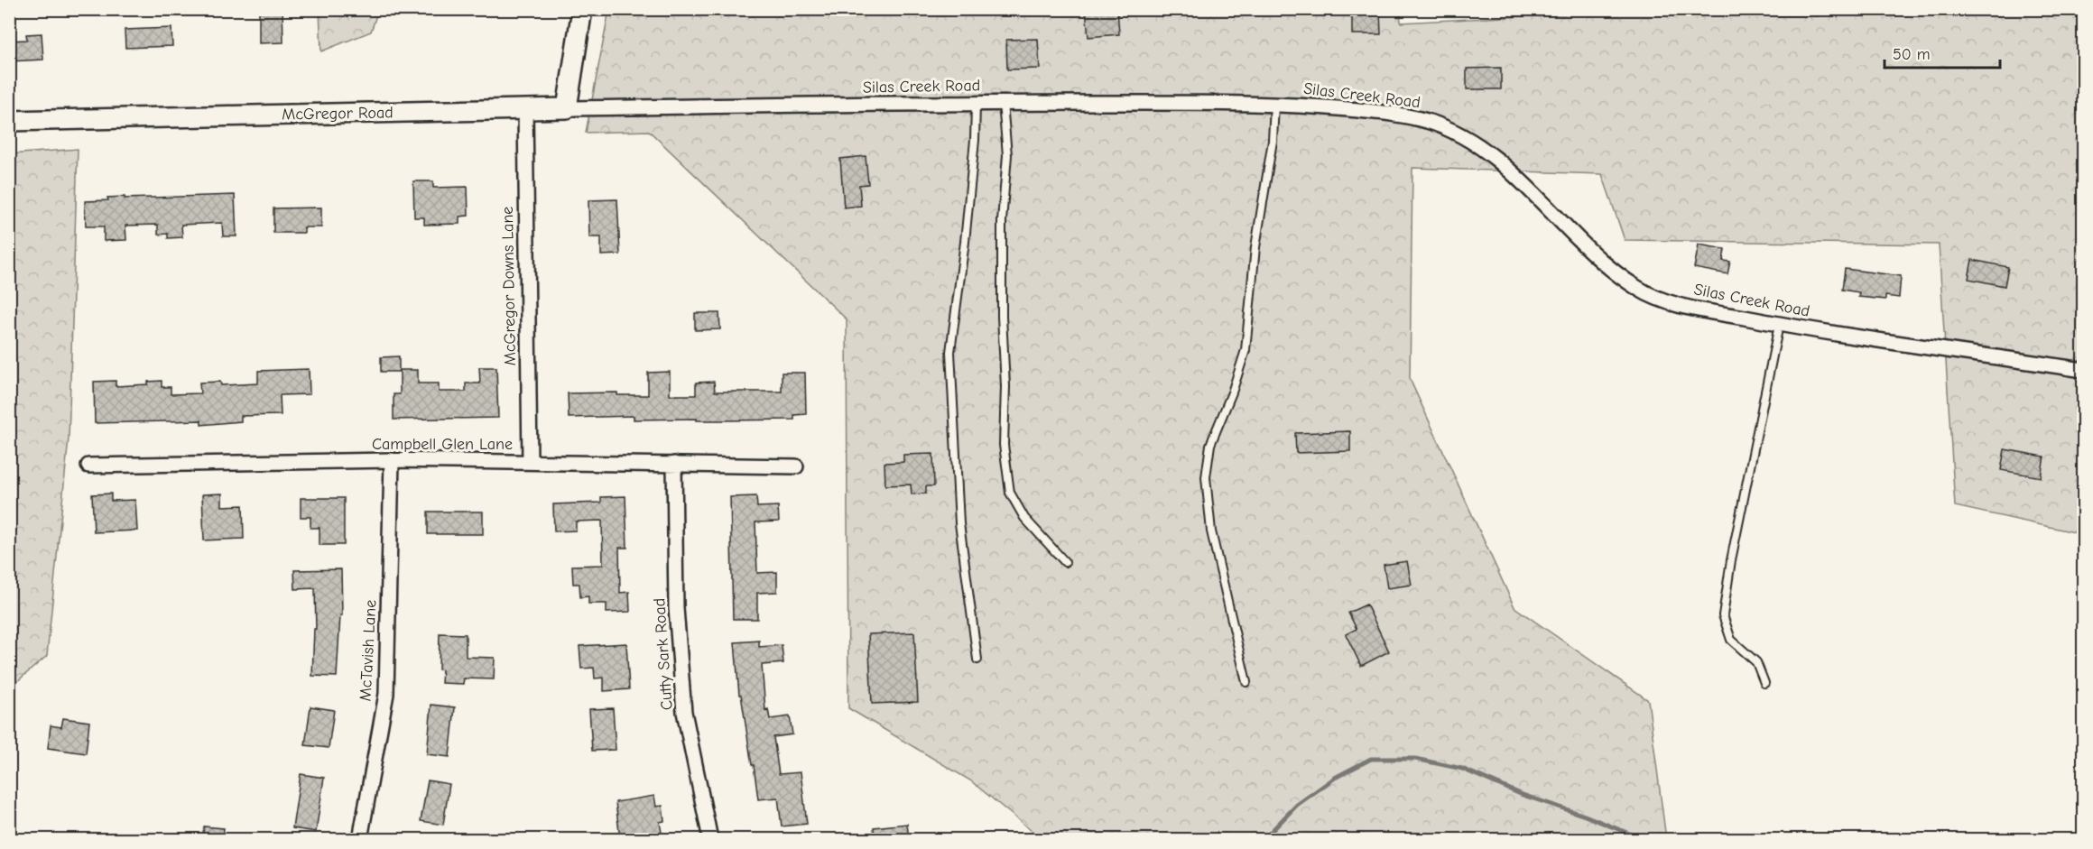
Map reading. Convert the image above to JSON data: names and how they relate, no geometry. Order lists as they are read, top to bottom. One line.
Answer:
{"streets":{"street":["Silas Creek Road","McGregor Road","McGregor Downs Lane","Campbell Glen Lane","McTavish Lane","Cutty Sark Road"]},"crossings":[["Silas Creek Road","McGregor Road"],["McGregor Road","McGregor Downs Lane"],["McGregor Downs Lane","Campbell Glen Lane"],["Campbell Glen Lane","McTavish Lane"],["Campbell Glen Lane","Cutty Sark Road"]],"scale_bar":"50 m"}
